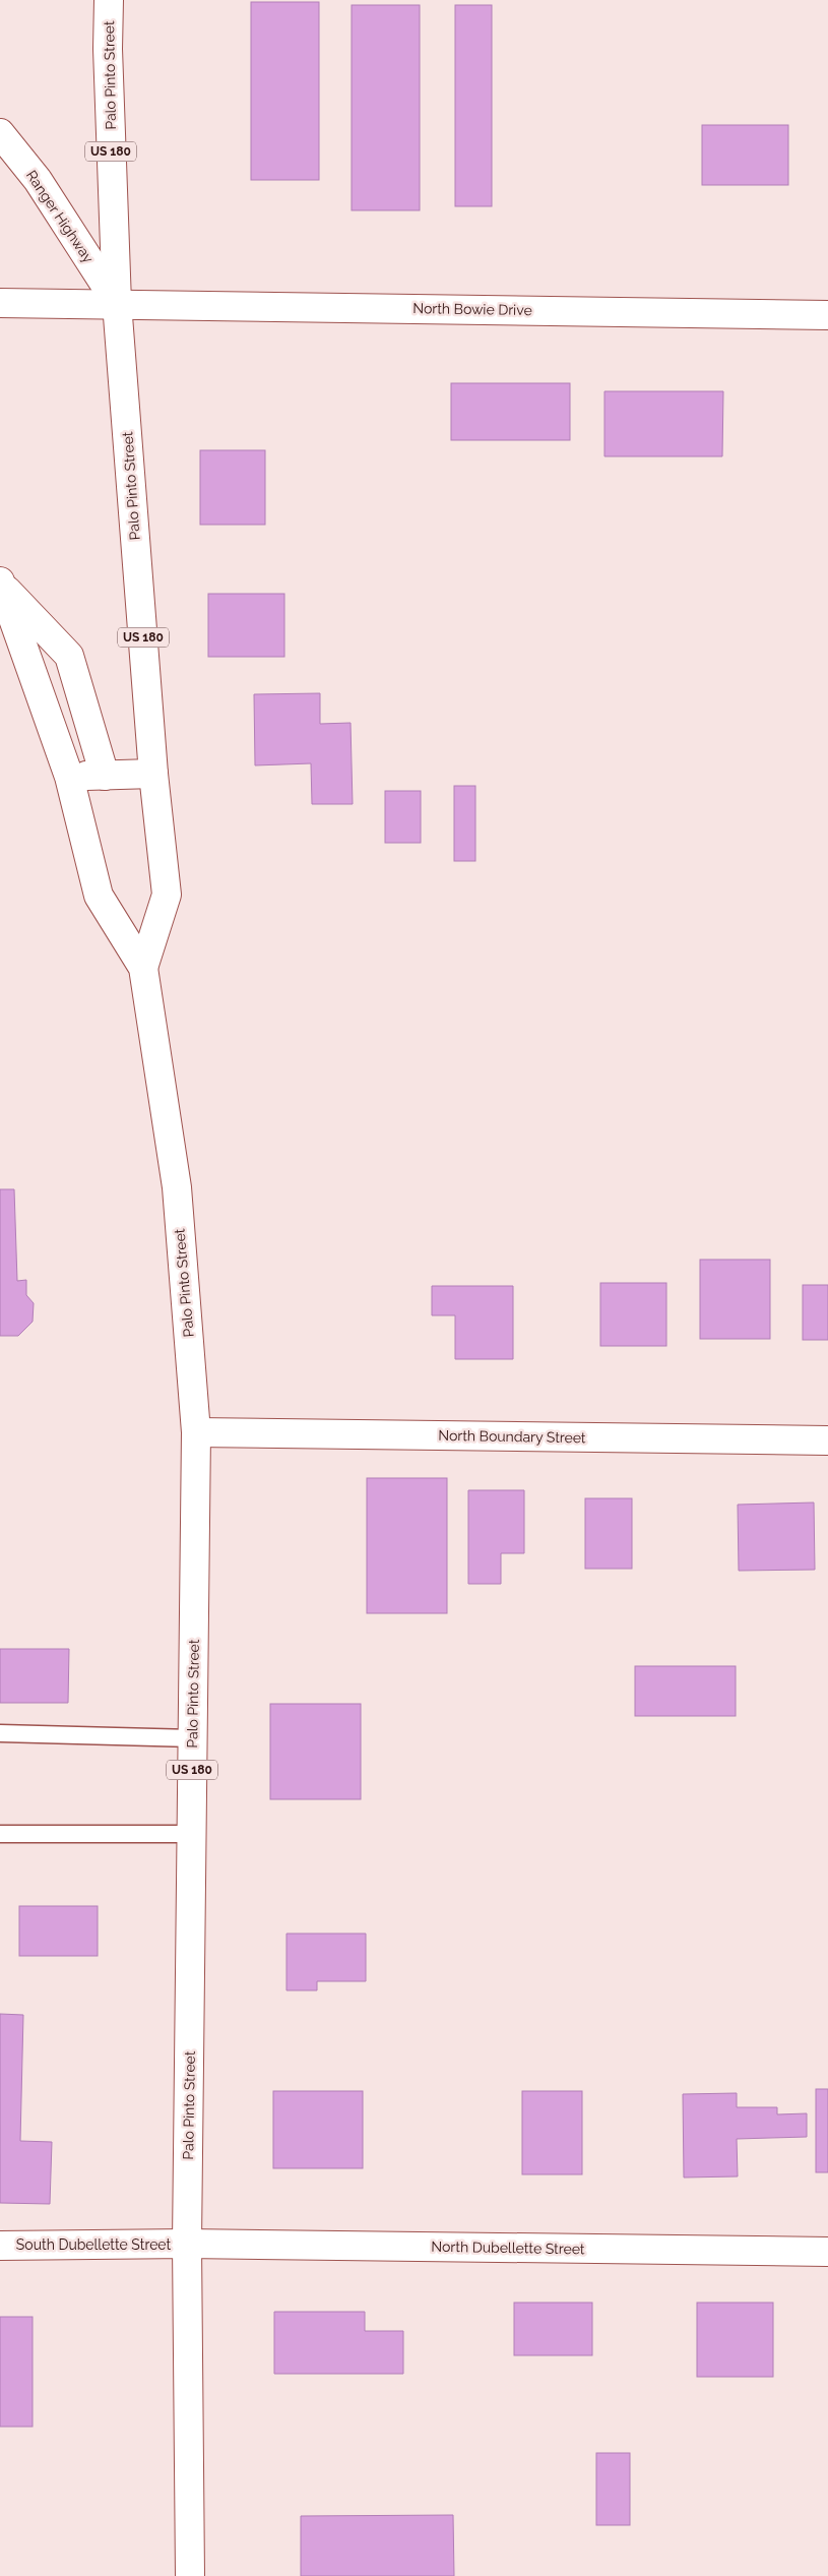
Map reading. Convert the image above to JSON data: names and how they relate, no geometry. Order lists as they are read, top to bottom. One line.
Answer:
{"streets":{"main road":["Palo Pinto Street","US 180","Ranger Highway","North Bowie Drive","North Boundary Street","South Dubellette Street","North Dubellette Street"]},"crossings":[["Palo Pinto Street","Ranger Highway"],["Palo Pinto Street","North Bowie Drive"],["Palo Pinto Street","North Boundary Street"],["Palo Pinto Street","South Dubellette Street"],["Palo Pinto Street","North Dubellette Street"],["Ranger Highway","North Bowie Drive"],["South Dubellette Street","North Dubellette Street"]]}
